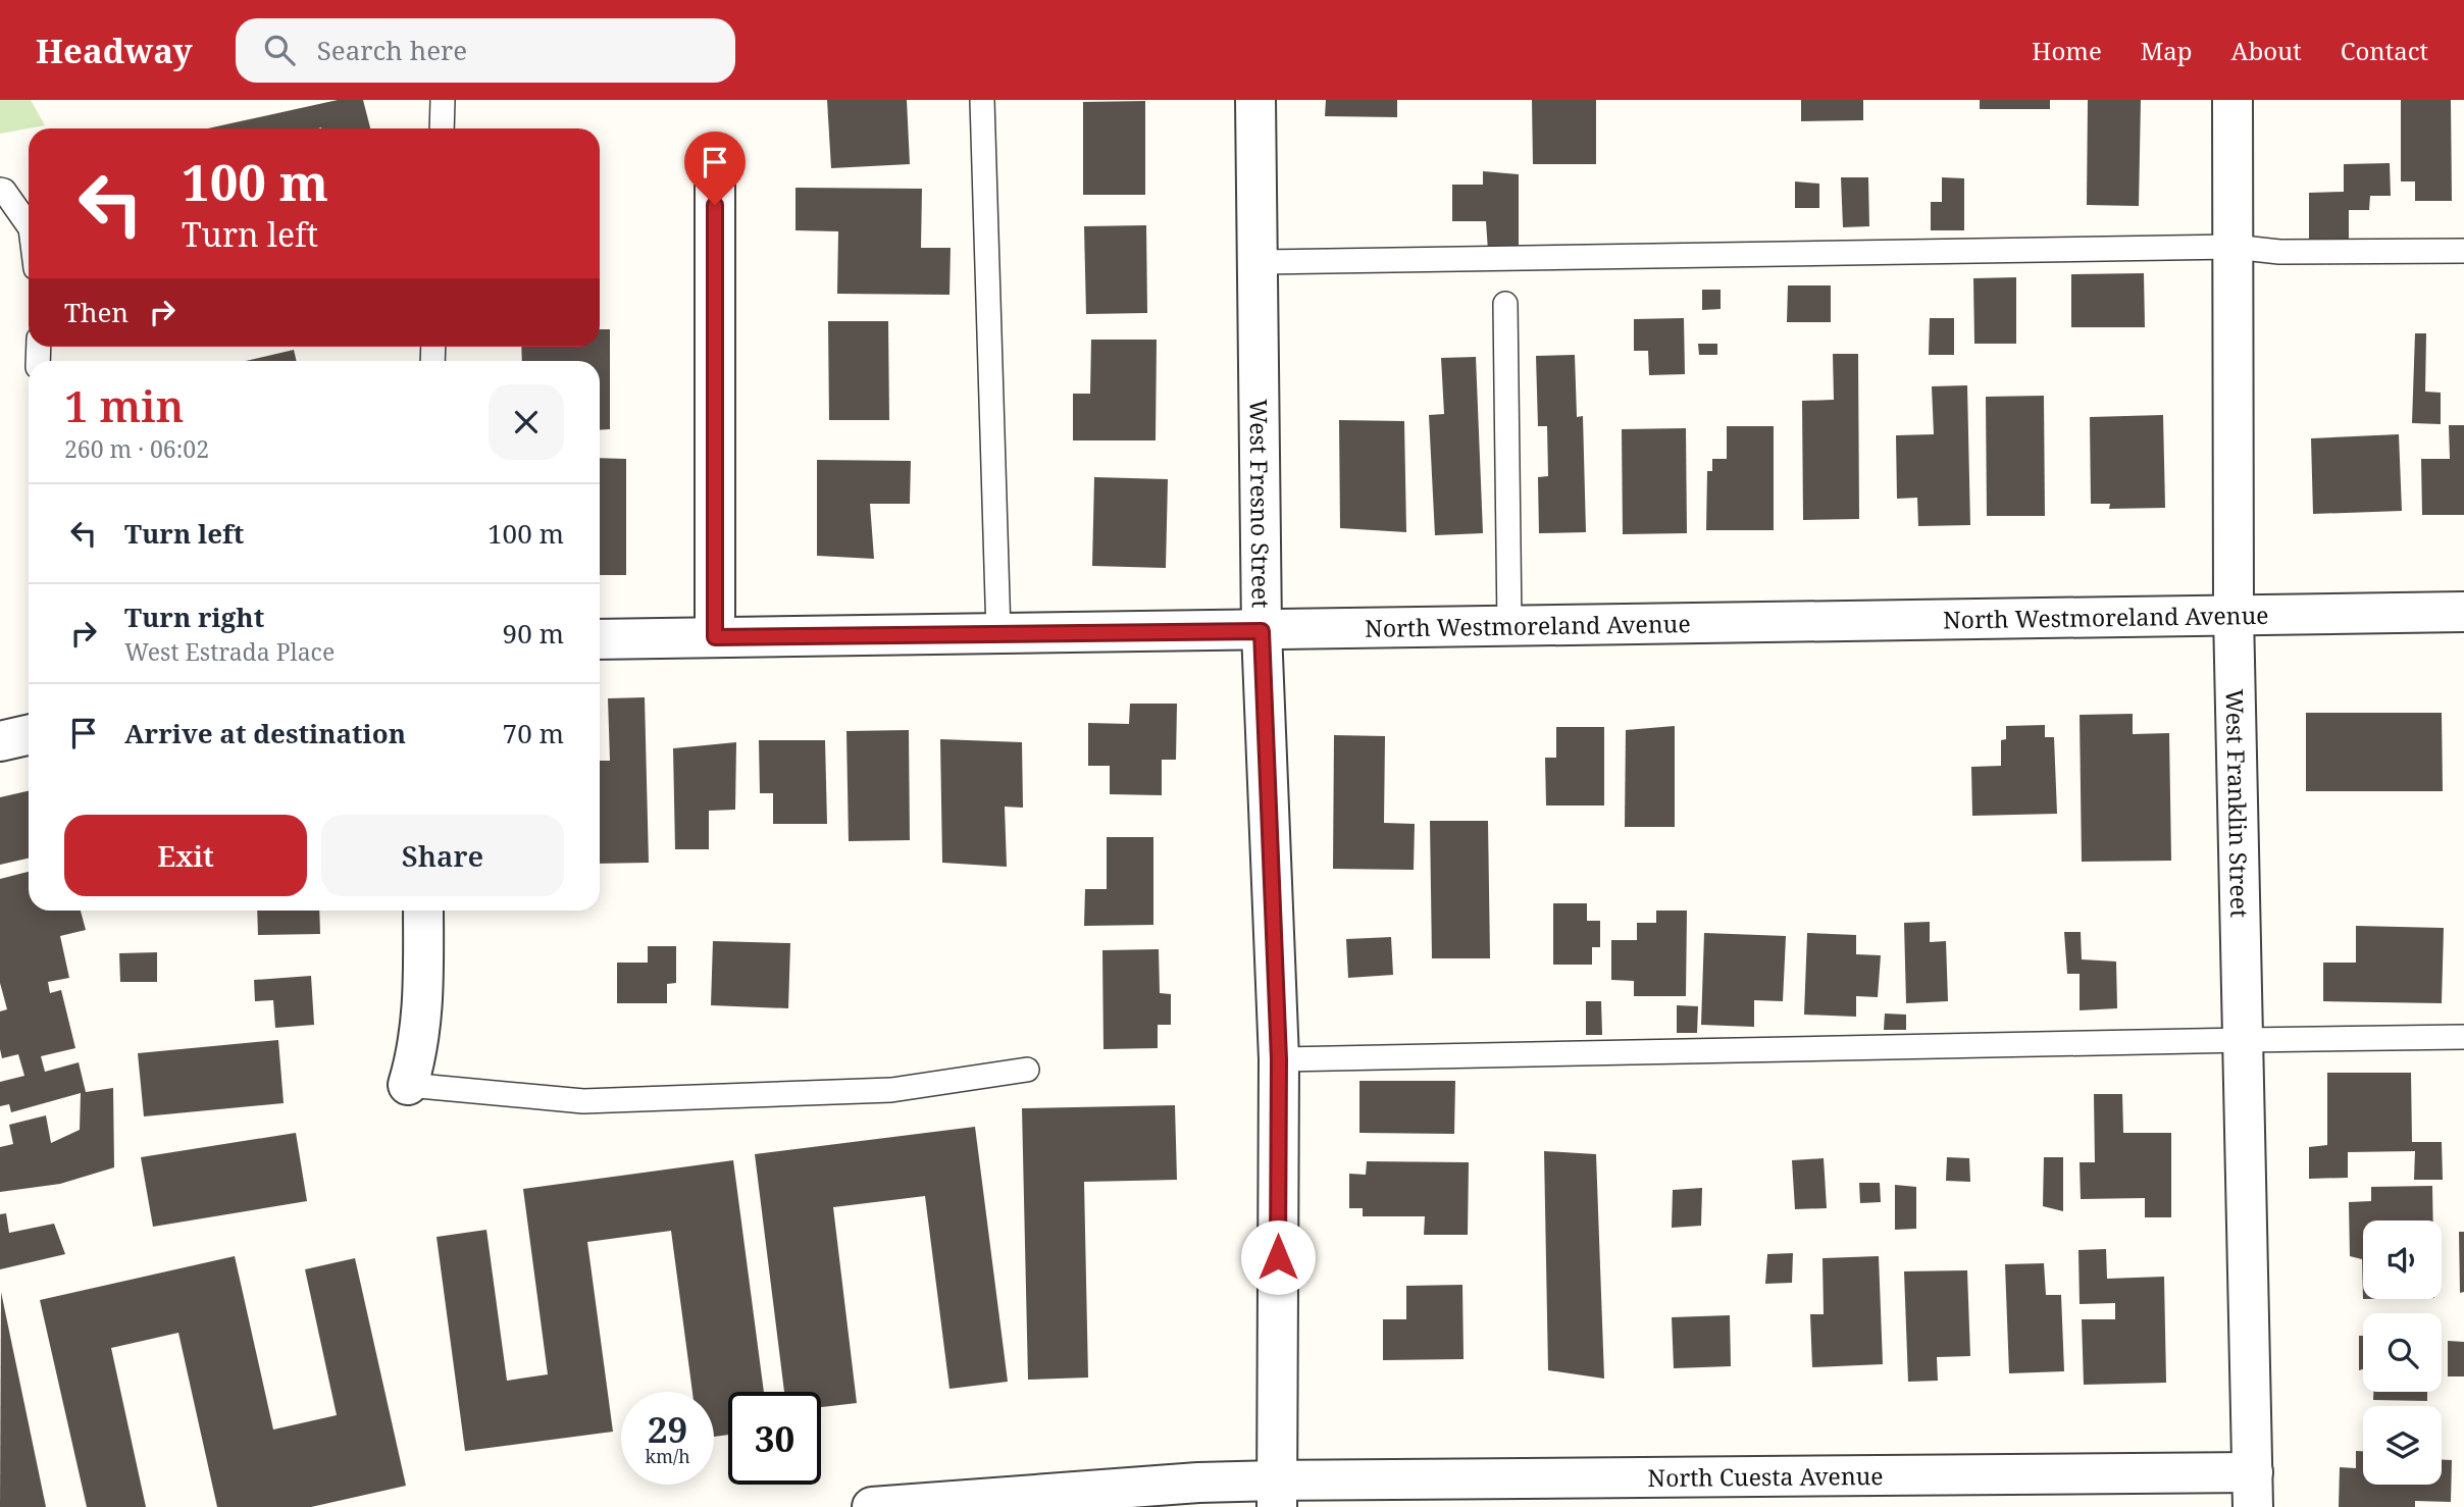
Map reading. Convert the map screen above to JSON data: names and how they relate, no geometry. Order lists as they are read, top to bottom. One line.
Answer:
{"streets":{"street":["West Fresno Street","North Westmoreland Avenue","West Franklin Street","North Cuesta Avenue"]},"crossings":[["West Fresno Street","North Westmoreland Avenue"],["West Fresno Street","North Cuesta Avenue"],["North Westmoreland Avenue","West Franklin Street"],["West Franklin Street","North Cuesta Avenue"]],"page":{"header":"Headway","search":"Search here","nav":["Home","Map","About","Contact"],"turn":["100 m","Turn left"],"then":"Then","heading":["1 min","260 m · 06:02"],"list":[{"name":"Turn left","value":"100 m"},{"name":"Turn right","note":"West Estrada Place","value":"90 m"},{"name":"Arrive at destination","value":"70 m"}],"buttons":["Exit","Share"],"speed":"29 km/h","limit":"30"}}
